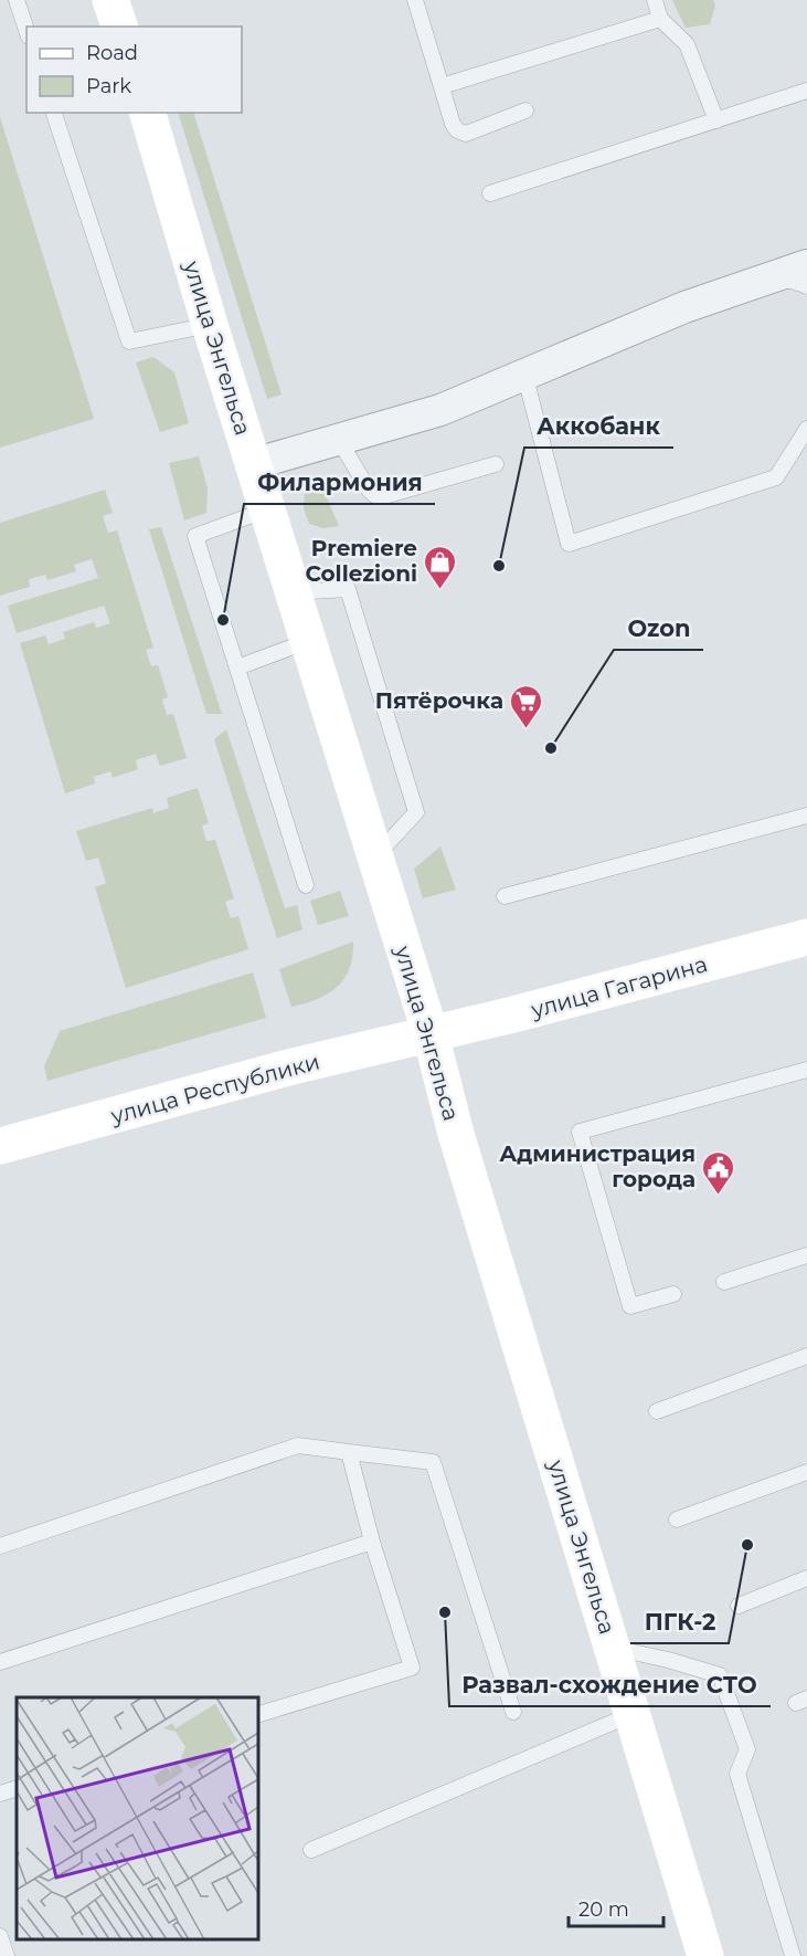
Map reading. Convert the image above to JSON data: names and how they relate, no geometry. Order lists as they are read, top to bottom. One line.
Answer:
{"streets":{"main road":["улица Энгельса","улица Гагарина","улица Республики"]},"crossings":[["улица Энгельса","улица Гагарина"],["улица Энгельса","улица Республики"],["улица Гагарина","улица Республики"]],"places":{"other":["Аккобанк","Филармония","Ozon","ПГК-2","Развал-схождение СТО"],"shop":["Premiere Collezioni"],"supermarket":["Пятёрочка"],"public building":["Администрация города"]},"legend":["Road","Park"],"scale_bar":"20 m"}
